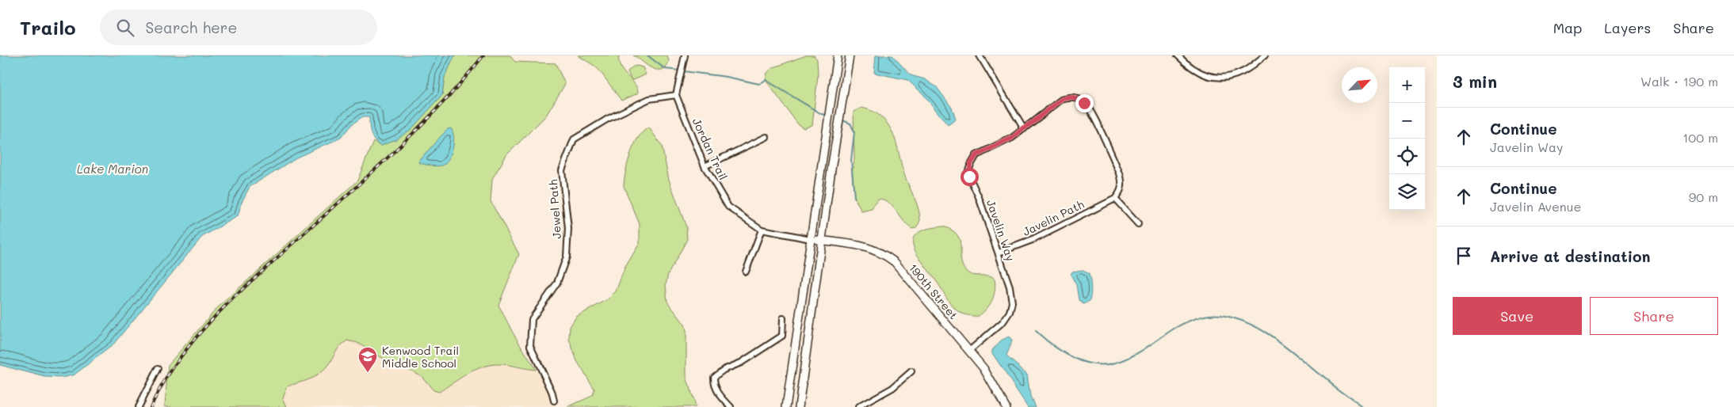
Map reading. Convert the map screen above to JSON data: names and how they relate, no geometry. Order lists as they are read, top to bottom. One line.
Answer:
{"streets":{"main road":["190th Street"],"street":["Jordan Trail","Jewel Path","Javelin Path","Javelin Way"]},"crossings":[["Jordan Trail","Jewel Path"],["Jordan Trail","190th Street"],["Javelin Path","Javelin Way"],["Javelin Way","190th Street"]],"water":["Lake Marion"],"places":{"school or university":["Kenwood Trail Middle School"]},"north":"top right","page":{"header":"Trailo","search":"Search here","nav":["Map","Layers","Share"],"heading":["3 min","Walk · 190 m"],"map_buttons":["+","−"],"list":[["Continue","Javelin Way","100 m"],["Continue","Javelin Avenue","90 m"],"Arrive at destination"],"buttons":["Save","Share"]}}
